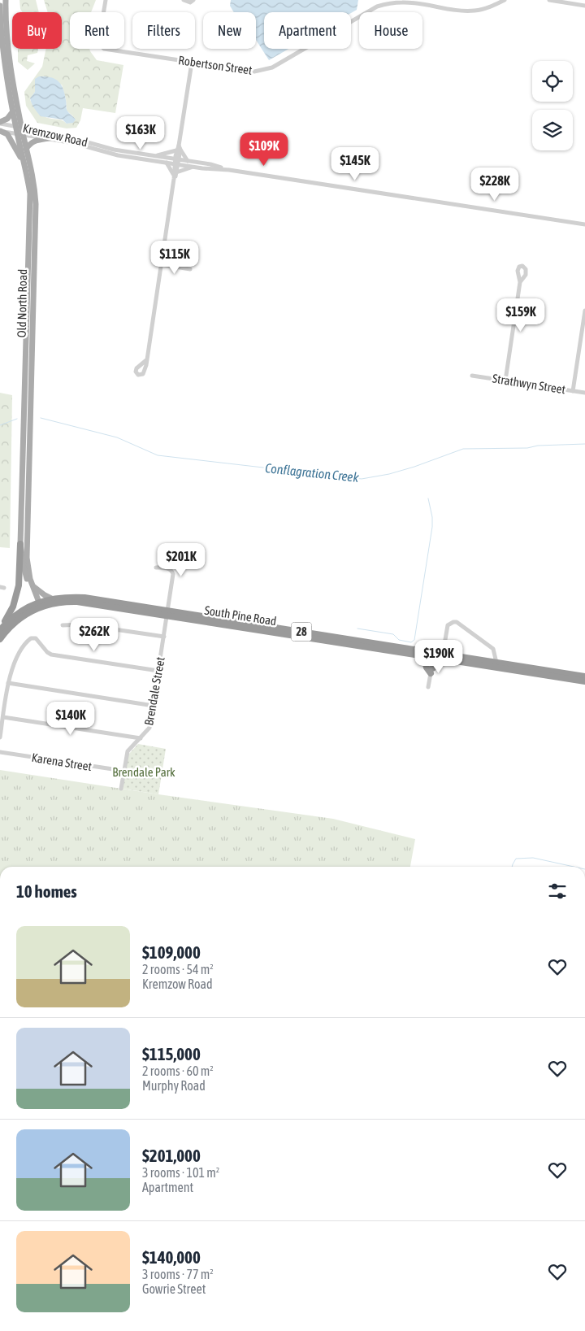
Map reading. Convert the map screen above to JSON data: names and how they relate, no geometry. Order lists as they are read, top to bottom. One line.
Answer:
{"streets":{"highway":["South Pine Road","28"],"main road":["Old North Road"],"street":["Robertson Street","Kremzow Road","Strathwyn Street","Brendale Street","Karena Street"]},"crossings":[["Kremzow Road","Old North Road"],["Old North Road","South Pine Road"],["South Pine Road","Brendale Street"],["Brendale Street","Karena Street"]],"water":["Conflagration Creek"],"parks":["Brendale Park"],"page":{"chip":["Buy","Rent","Filters","New","Apartment","House"],"price":["$163K","$109K","$145K","$228K","$115K","$159K","$201K","$262K","$190K","$140K"],"heading":"10 homes","list":[{"name":"$109,000","note":"2 rooms · 54 m² · Kremzow Road"},{"name":"$115,000","note":"2 rooms · 60 m² · Murphy Road"},{"name":"$201,000","note":"3 rooms · 101 m² · Apartment"},{"name":"$140,000","note":"3 rooms · 77 m² · Gowrie Street"}]}}
